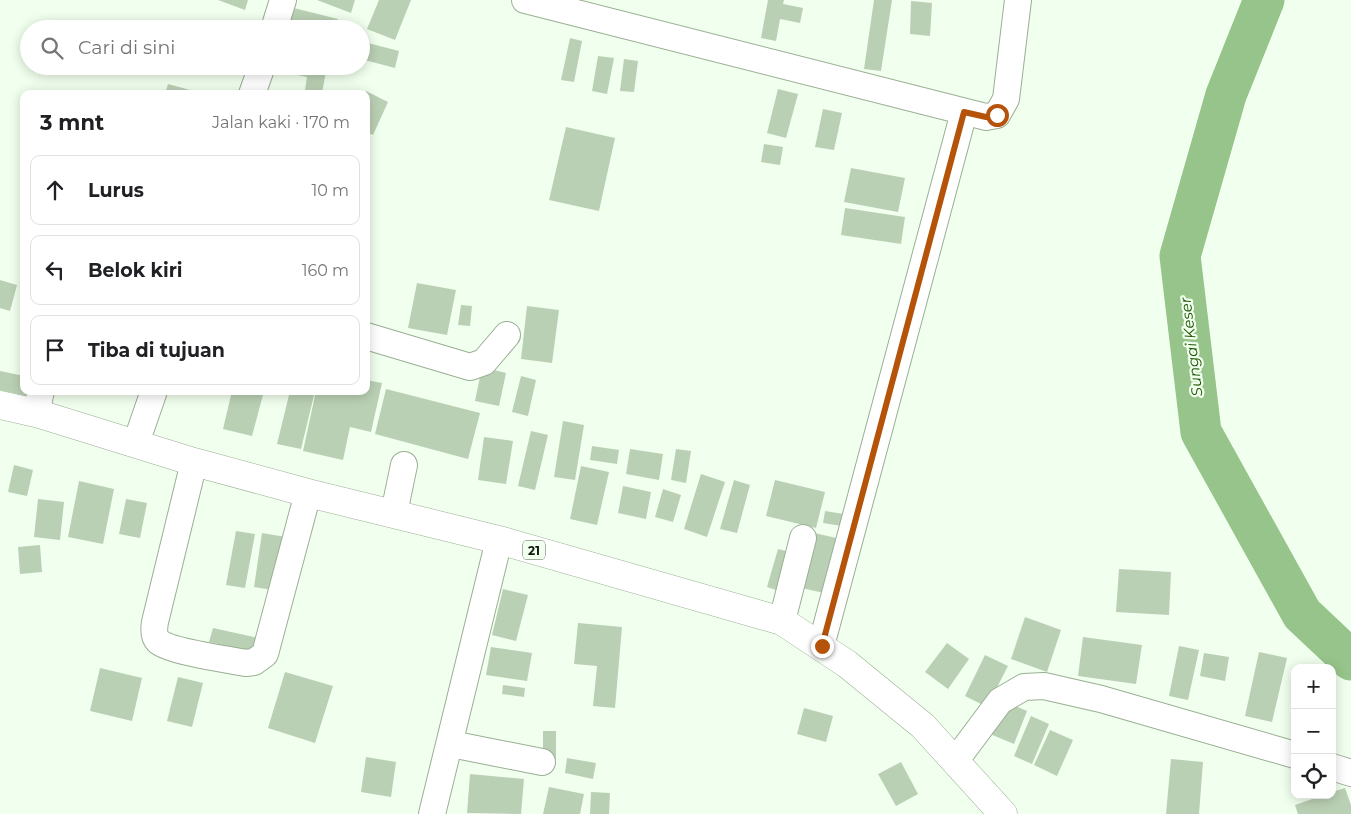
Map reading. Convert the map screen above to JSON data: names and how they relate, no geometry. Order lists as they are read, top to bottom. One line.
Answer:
{"streets":{"highway":["21"]},"water":["Sungai Keser"],"page":{"search":"Cari di sini","heading":["3 mnt","Jalan kaki · 170 m"],"list":[["Lurus","10 m"],["Belok kiri","160 m"],"Tiba di tujuan"],"map_buttons":["+","−"]}}
